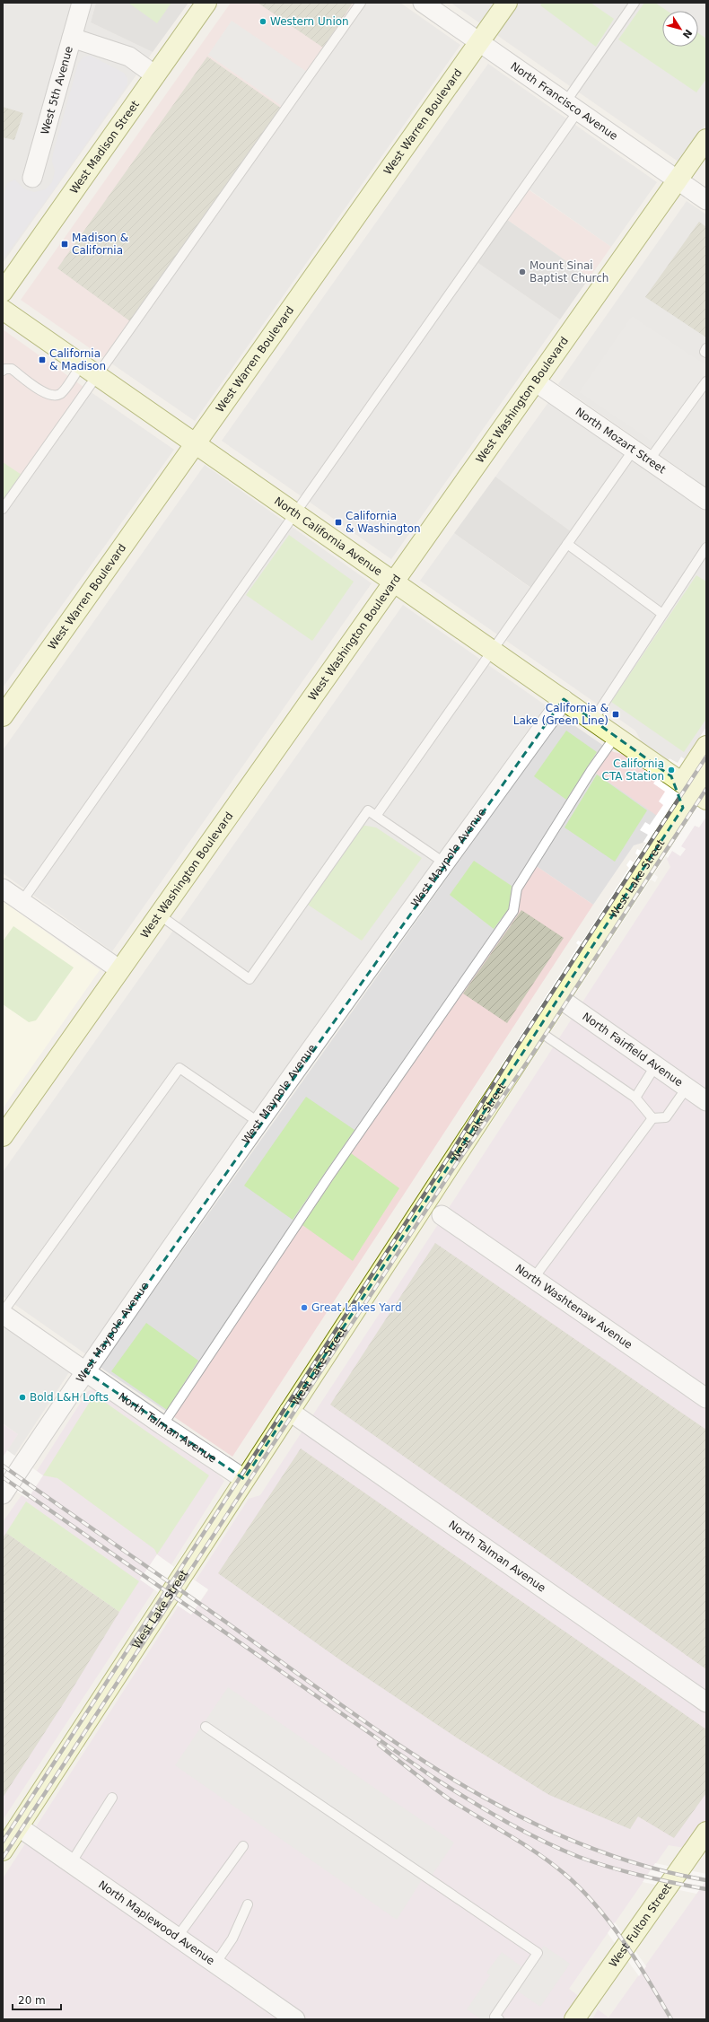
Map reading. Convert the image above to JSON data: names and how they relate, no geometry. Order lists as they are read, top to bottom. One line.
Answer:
{"streets":{"street":["West 5th Avenue","North Francisco Avenue","West Warren Boulevard","West Madison Street","West Washington Boulevard","North Mozart Street","North California Avenue","West Maypole Avenue","West Lake Street","North Fairfield Avenue","North Washtenaw Avenue","North Talman Avenue","North Maplewood Avenue","West Fulton Street"]},"crossings":[["North Francisco Avenue","West Warren Boulevard"],["North Francisco Avenue","West Washington Boulevard"],["West Warren Boulevard","North California Avenue"],["West Washington Boulevard","North Mozart Street"],["West Washington Boulevard","North California Avenue"],["North California Avenue","West Maypole Avenue"],["North California Avenue","West Lake Street"],["West Maypole Avenue","North Talman Avenue"],["West Lake Street","North Fairfield Avenue"],["West Lake Street","North Washtenaw Avenue"],["West Lake Street","North Talman Avenue"],["West Lake Street","North Maplewood Avenue"]],"places":{"other":["Western Union","Mount Sinai Baptist Church","California CTA Station","Great Lakes Yard","Bold L&H Lofts"],"transit":["Madison & California","California & Madison","California & Washington","California & Lake (Green Line)"]},"scale_bar":"20 m","north":"bottom right"}
